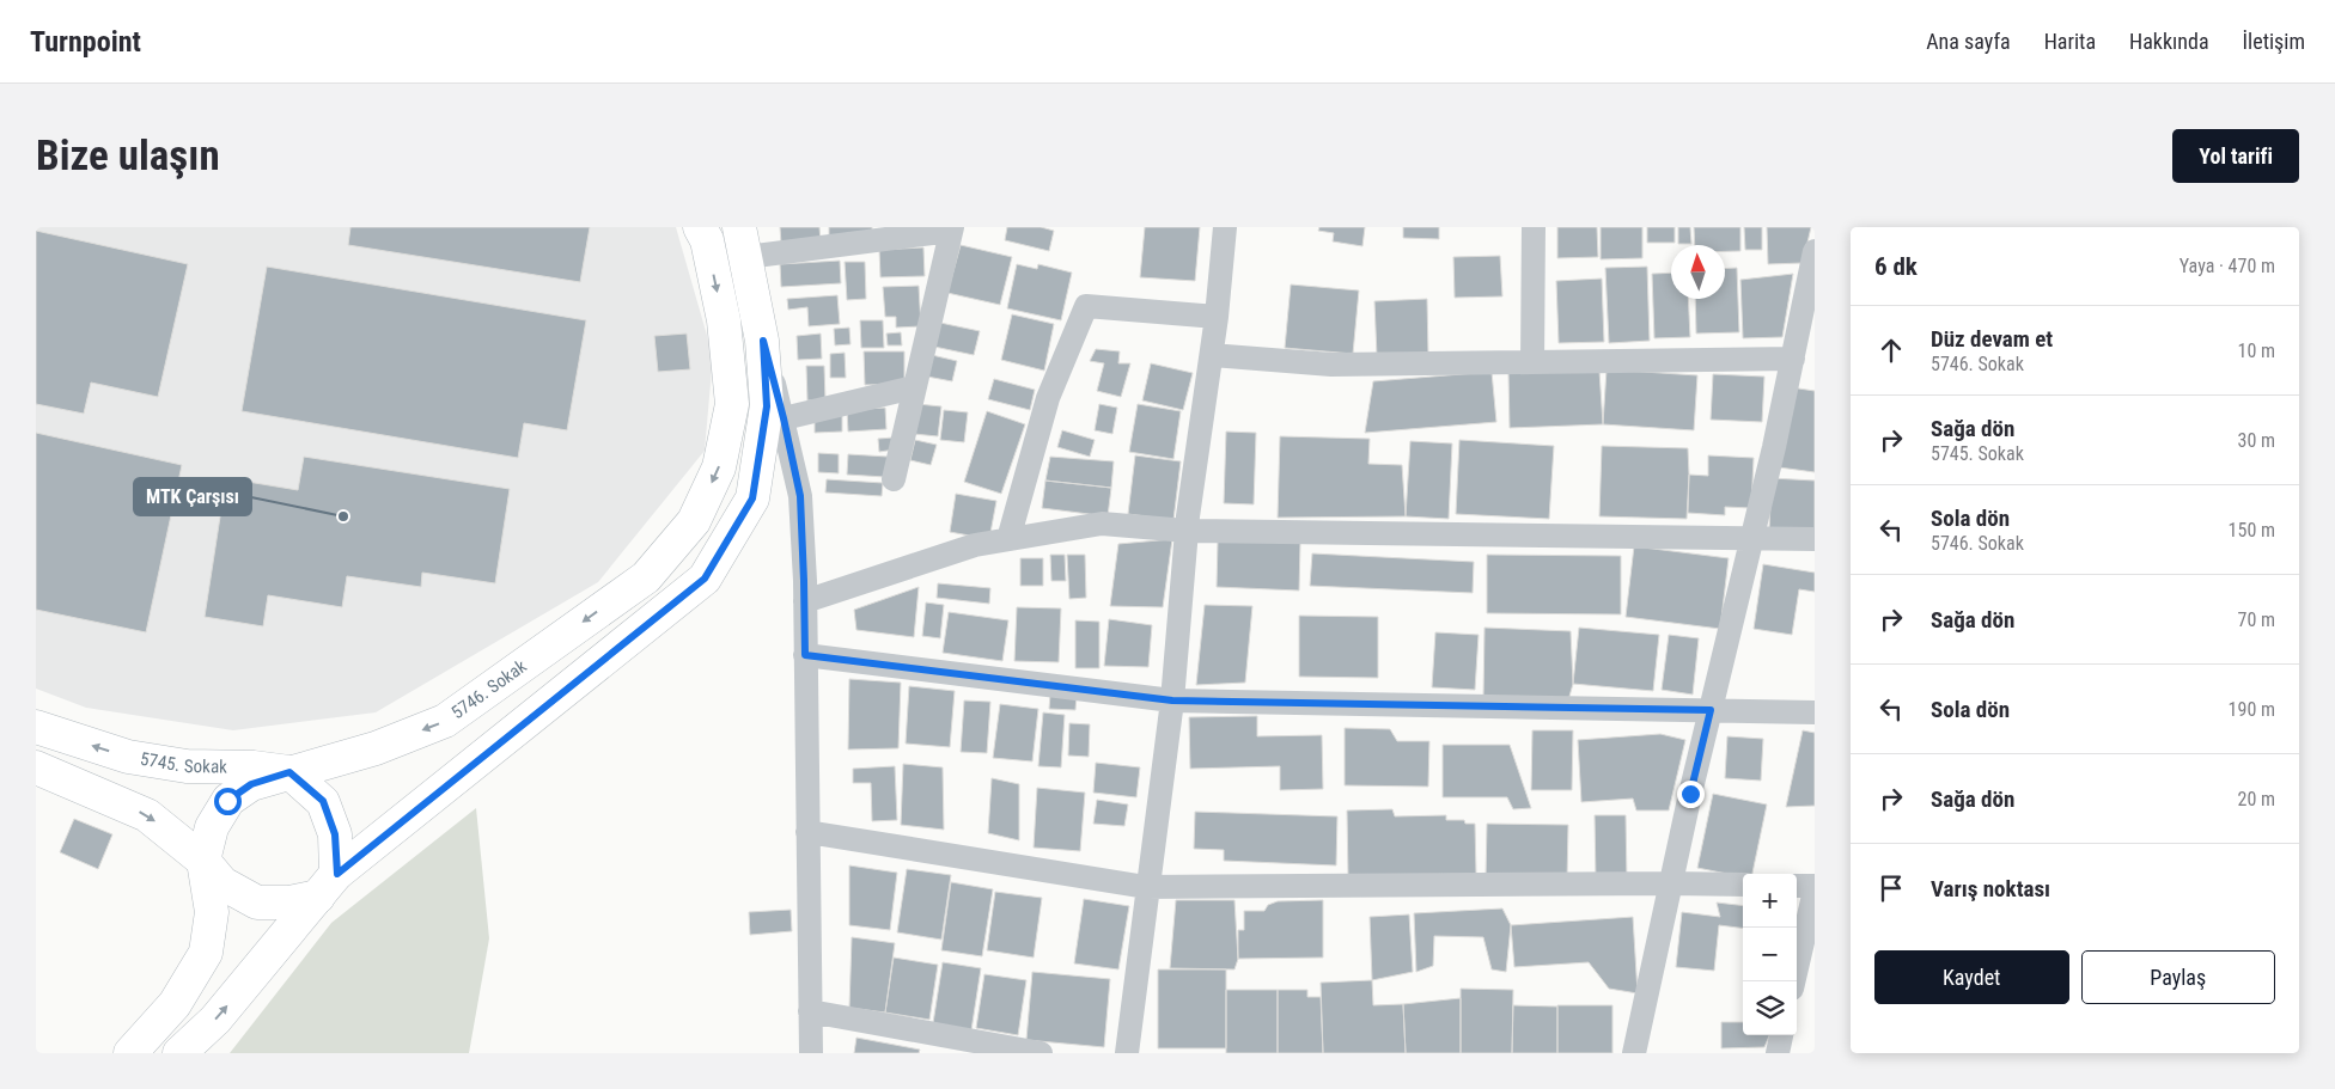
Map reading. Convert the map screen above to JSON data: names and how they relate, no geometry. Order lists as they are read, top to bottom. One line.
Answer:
{"streets":{"main road":["5746. Sokak","5745. Sokak"]},"crossings":[["5746. Sokak","5745. Sokak"]],"places":["MTK Çarşısı"],"north":"top","page":{"header":"Turnpoint","nav":["Ana sayfa","Harita","Hakkında","İletişim"],"buttons":["Yol tarifi",["Kaydet","Paylaş"]],"title":"Bize ulaşın","heading":["6 dk","Yaya · 470 m"],"list":[["Düz devam et","5746. Sokak","10 m"],["Sağa dön","5745. Sokak","30 m"],["Sola dön","5746. Sokak","150 m"],["Sağa dön","70 m"],["Sola dön","190 m"],["Sağa dön","20 m"],"Varış noktası"],"map_buttons":["+","−"]}}
